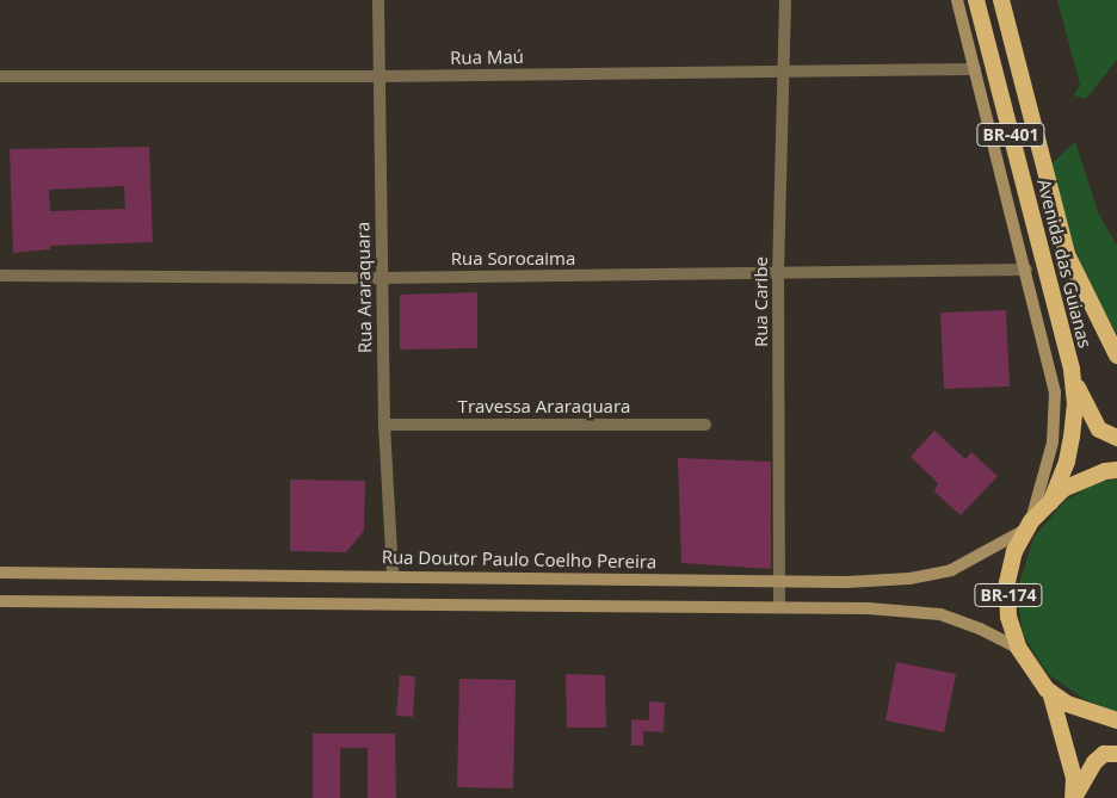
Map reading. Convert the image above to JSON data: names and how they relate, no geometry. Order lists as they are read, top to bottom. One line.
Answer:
{"streets":{"highway":["BR-401","Avenida das Guianas","BR-174"],"main road":["Rua Doutor Paulo Coelho Pereira"],"street":["Rua Maú","Rua Sorocaima","Rua Araraquara","Rua Caribe","Travessa Araraquara"]},"crossings":[["Rua Maú","Rua Araraquara"],["Rua Maú","Rua Caribe"],["Rua Sorocaima","Rua Araraquara"],["Rua Sorocaima","Rua Caribe"],["Avenida das Guianas","BR-174"],["Rua Araraquara","Travessa Araraquara"],["Rua Araraquara","Rua Doutor Paulo Coelho Pereira"],["Rua Caribe","Rua Doutor Paulo Coelho Pereira"],["Rua Doutor Paulo Coelho Pereira","BR-174"]]}
